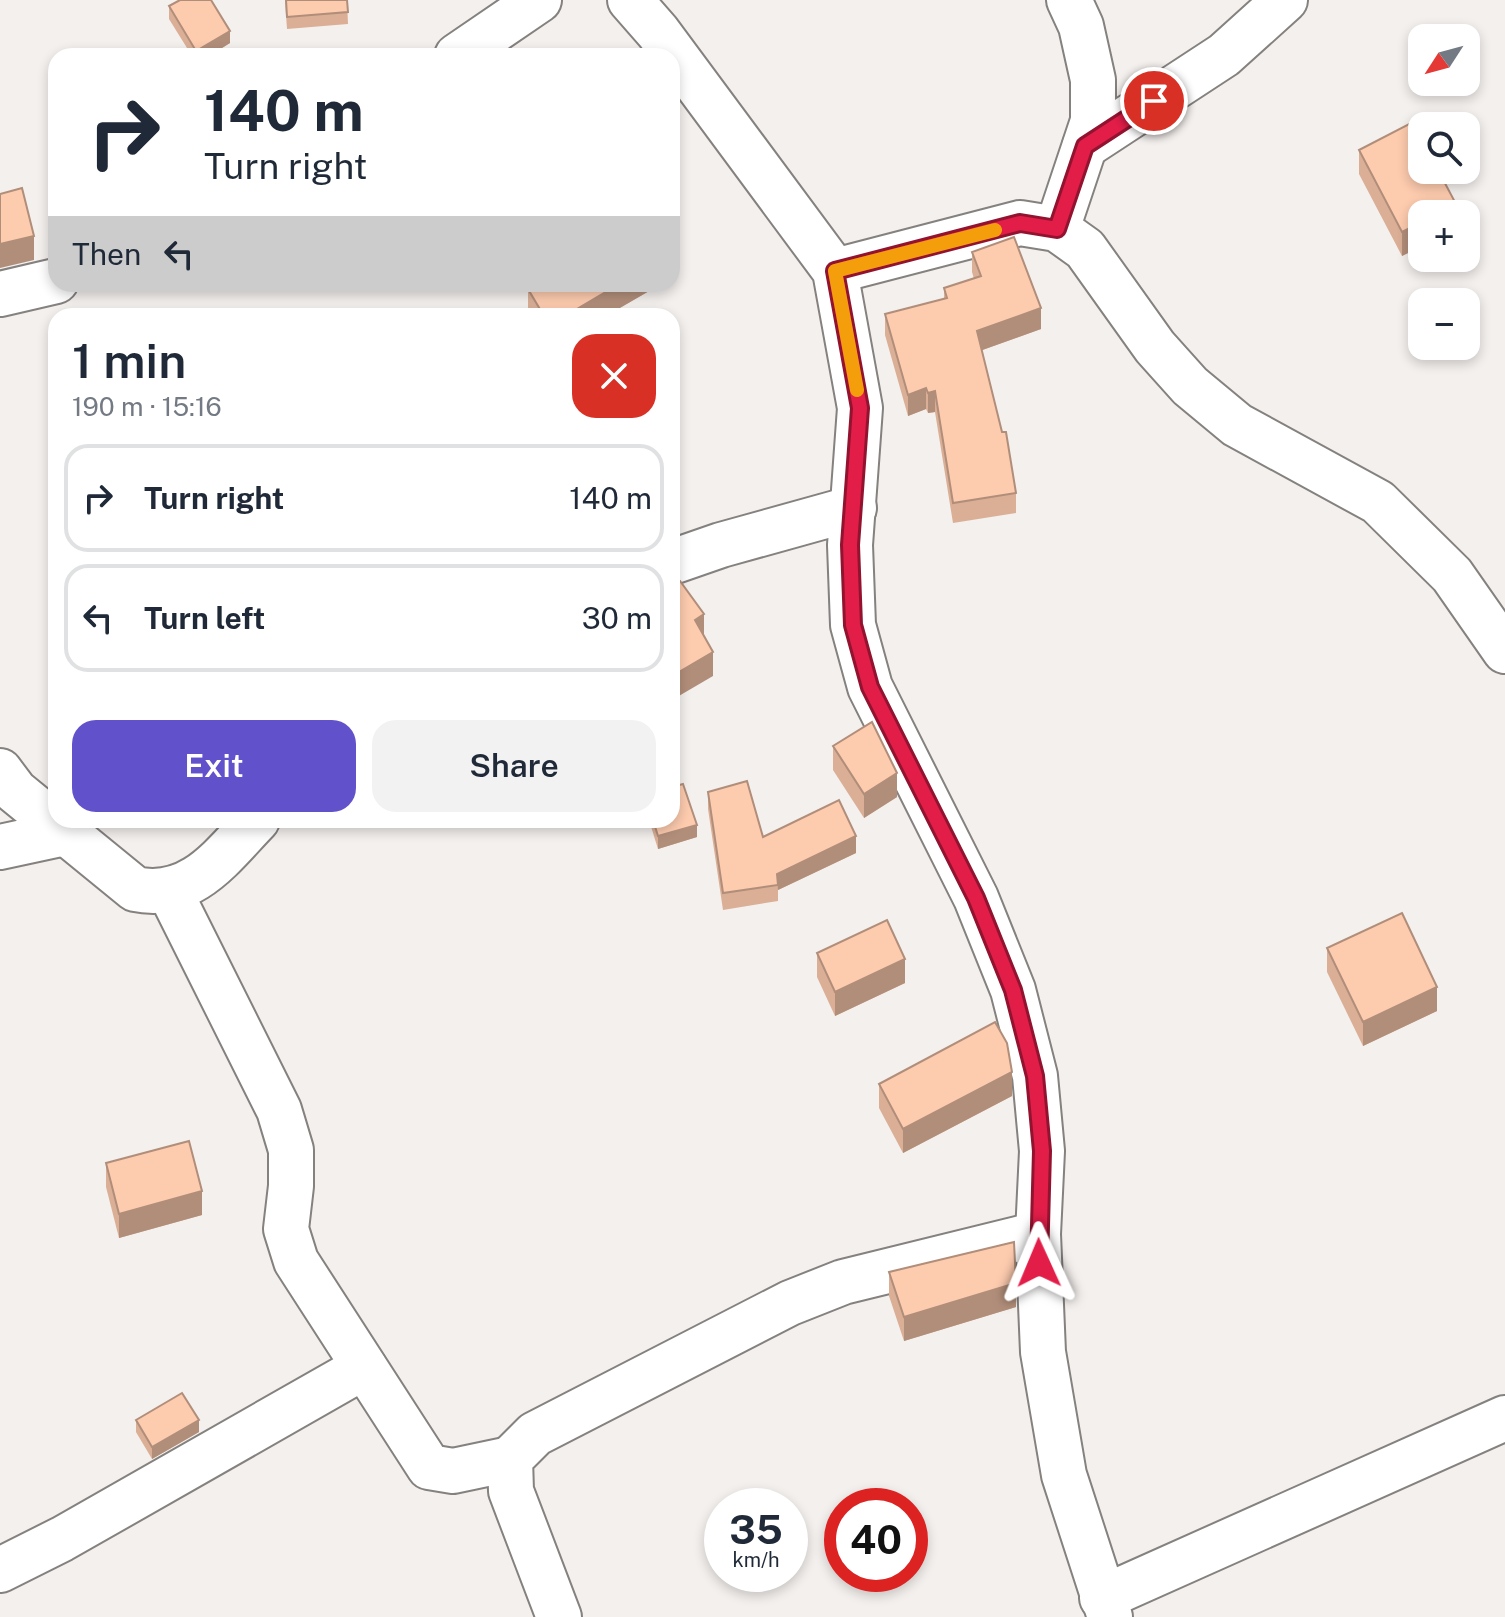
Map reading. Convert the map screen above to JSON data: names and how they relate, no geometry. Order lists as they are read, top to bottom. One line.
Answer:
{"north":"bottom left","page":{"map_buttons":["+","−"],"turn":["140 m","Turn right"],"then":"Then","heading":["1 min","190 m · 15:16"],"list":[{"name":"Turn right","value":"140 m"},{"name":"Turn left","value":"30 m"}],"buttons":["Exit","Share"],"speed":"35 km/h","limit":"40"}}
